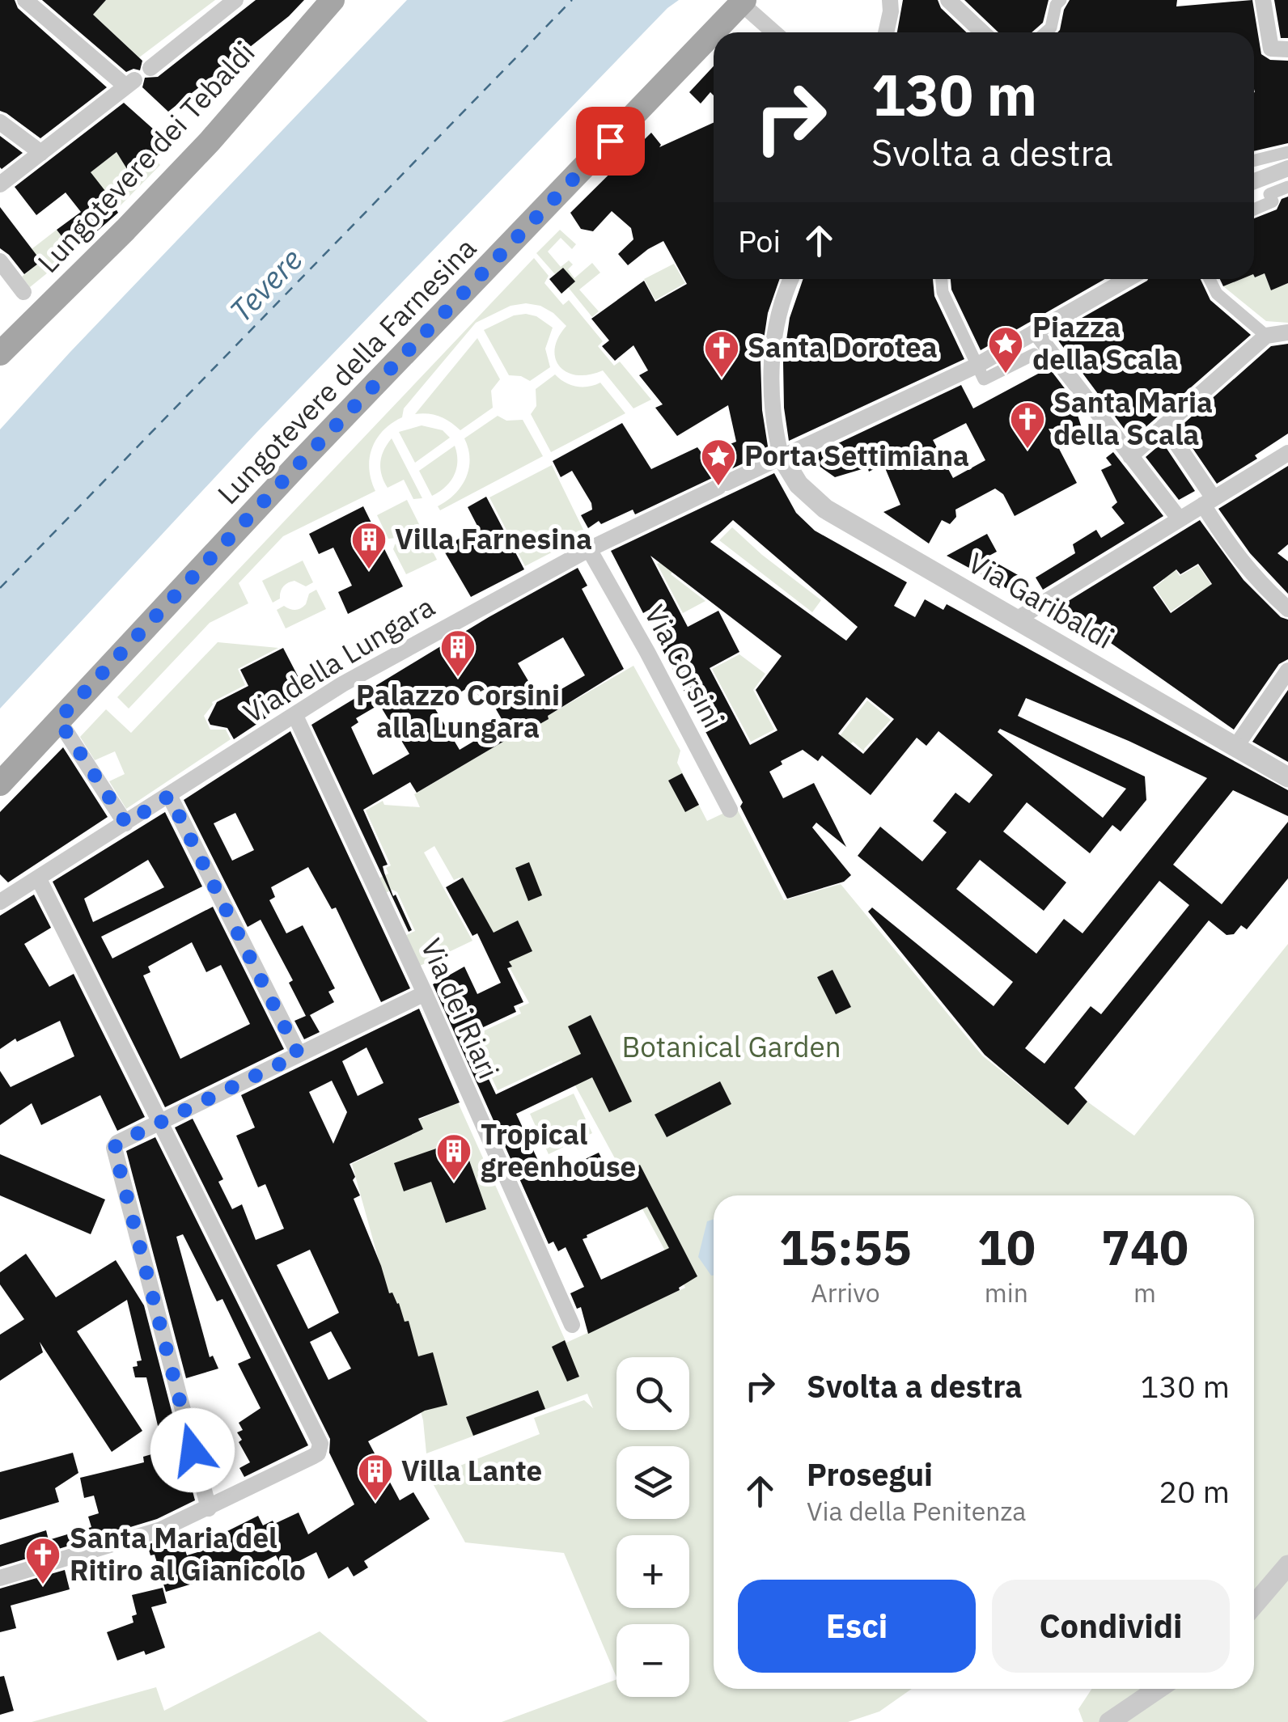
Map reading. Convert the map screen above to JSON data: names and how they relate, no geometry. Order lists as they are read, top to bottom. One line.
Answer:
{"streets":{"main road":["Lungotevere dei Tebaldi","Lungotevere della Farnesina"],"street":["Via Garibaldi","Via della Lungara","Via Corsini","Via dei Riari"]},"crossings":[["Via Garibaldi","Via della Lungara"],["Via della Lungara","Via Corsini"],["Via della Lungara","Via dei Riari"]],"water":["Tevere"],"parks":["Botanical Garden"],"places":{"place":["Piazza della Scala","Porta Settimiana"],"church":["Santa Dorotea","Santa Maria della Scala","Santa Maria del Ritiro al Gianicolo"],"building":["Villa Farnesina","Palazzo Corsini alla Lungara","Tropical greenhouse","Villa Lante"]},"page":{"turn":["130 m","Svolta a destra"],"then":"Poi","eta":["15:55","Arrivo","10","min","740","m"],"list":[{"name":"Svolta a destra","value":"130 m"},{"name":"Prosegui","note":"Via della Penitenza","value":"20 m"}],"map_buttons":["+","−"],"buttons":["Esci","Condividi"]}}
